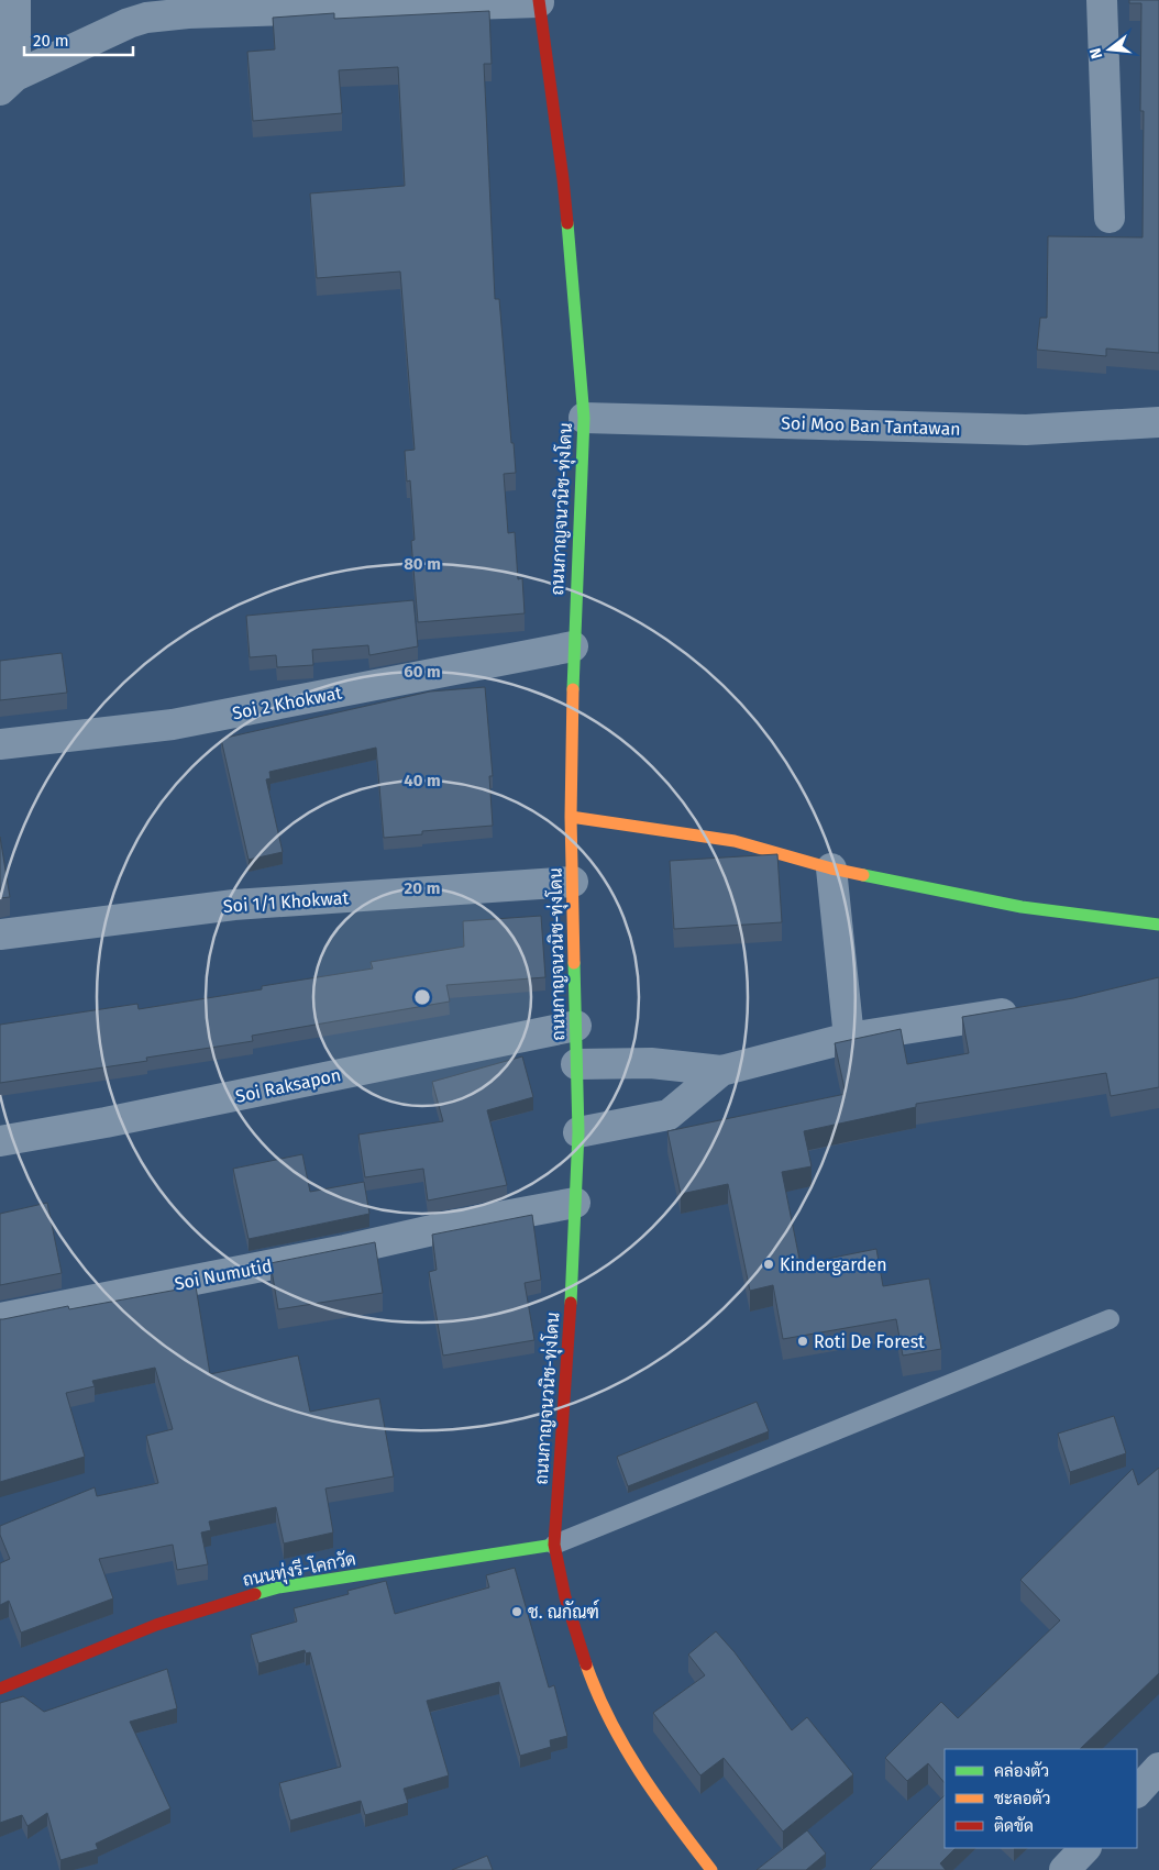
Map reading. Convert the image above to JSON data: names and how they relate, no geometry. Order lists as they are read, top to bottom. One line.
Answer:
{"streets":{"street":["Soi Moo Ban Tantawan","ถนนกาญจนวนิช-ทุ่งโดน","Soi 2 Khokwat","Soi 1/1 Khokwat","Soi Raksapon","Soi Numutid","ถนนทุ่งรี-โคกวัด"]},"crossings":[["Soi Moo Ban Tantawan","ถนนกาญจนวนิช-ทุ่งโดน"],["ถนนกาญจนวนิช-ทุ่งโดน","Soi 2 Khokwat"],["ถนนกาญจนวนิช-ทุ่งโดน","Soi 1/1 Khokwat"],["ถนนกาญจนวนิช-ทุ่งโดน","Soi Raksapon"],["ถนนกาญจนวนิช-ทุ่งโดน","Soi Numutid"],["ถนนกาญจนวนิช-ทุ่งโดน","ถนนทุ่งรี-โคกวัด"]],"places":["Kindergarden","Roti De Forest","ช. ณกัณฑ์"],"legend":["คล่องตัว","ชะลอตัว","ติดขัด"],"scale_bar":"20 m","north":"left","rings":["80 m","60 m","40 m","20 m"]}
